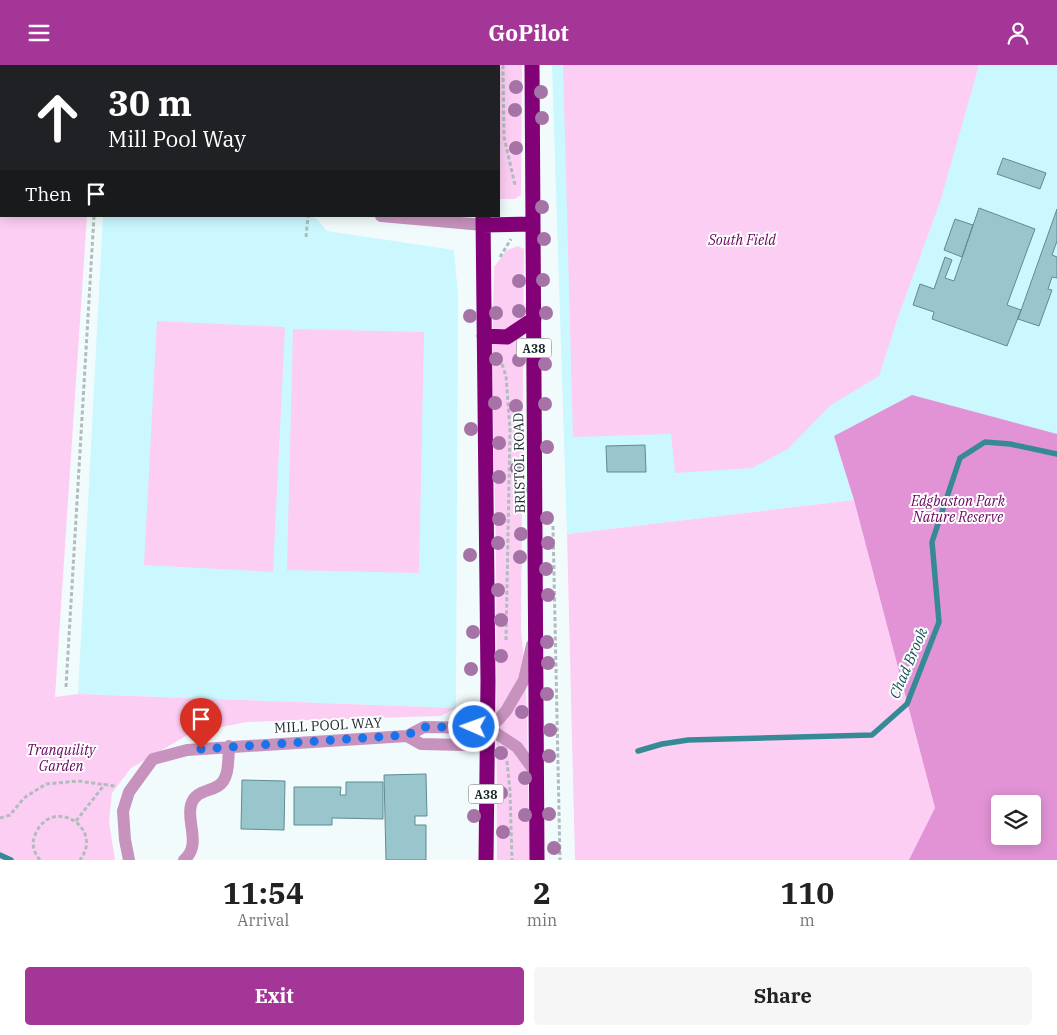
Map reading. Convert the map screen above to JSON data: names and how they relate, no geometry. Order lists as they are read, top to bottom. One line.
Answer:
{"streets":{"highway":["A38","BRISTOL ROAD"],"street":["MILL POOL WAY"]},"water":["Chad Brook"],"parks":["South Field","Edgbaston Park Nature Reserve","Tranquility Garden"],"page":{"header":"GoPilot","turn":["30 m","Mill Pool Way"],"then":"Then","eta":["11:54","Arrival","2","min","110","m"],"buttons":["Exit","Share"]}}
